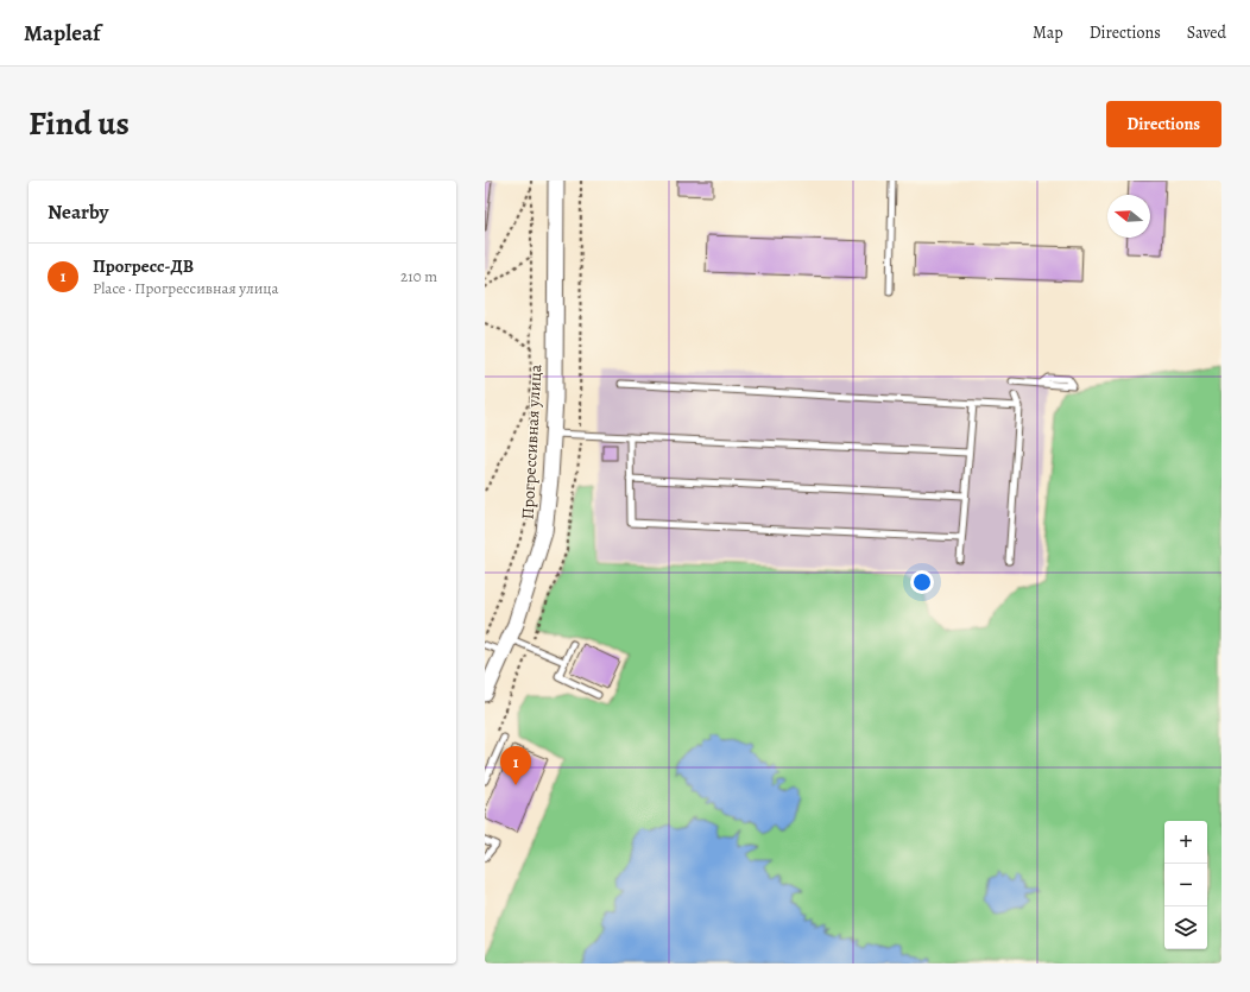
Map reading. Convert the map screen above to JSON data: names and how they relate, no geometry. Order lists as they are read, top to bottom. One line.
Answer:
{"streets":{"street":["Прогрессивная улица"]},"north":"left","page":{"header":"Mapleaf","nav":["Map","Directions","Saved"],"title":"Find us","buttons":"Directions","heading":"Nearby","list":[{"mark":"1","name":"Прогресс-ДВ","note":"Place · Прогрессивная улица","value":"210 m"}],"pins":"1","map_buttons":["+","−"]}}
